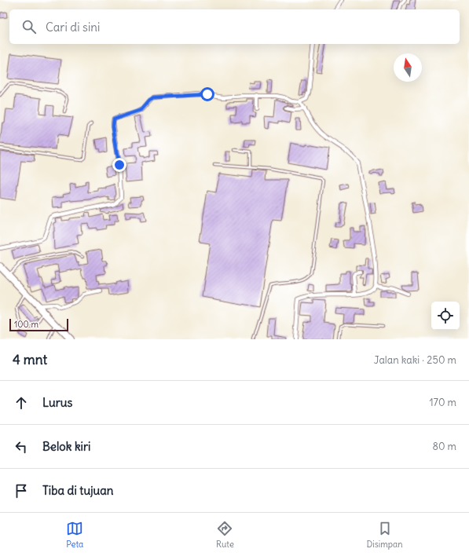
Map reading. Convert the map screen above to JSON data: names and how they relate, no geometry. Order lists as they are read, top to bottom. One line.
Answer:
{"scale_bar":"100 m","north":"top","page":{"search":"Cari di sini","scale":"100 m","heading":["4 mnt","Jalan kaki · 250 m"],"list":[["Lurus","170 m"],["Belok kiri","80 m"],"Tiba di tujuan"],"nav":["Peta","Rute","Disimpan"]}}
